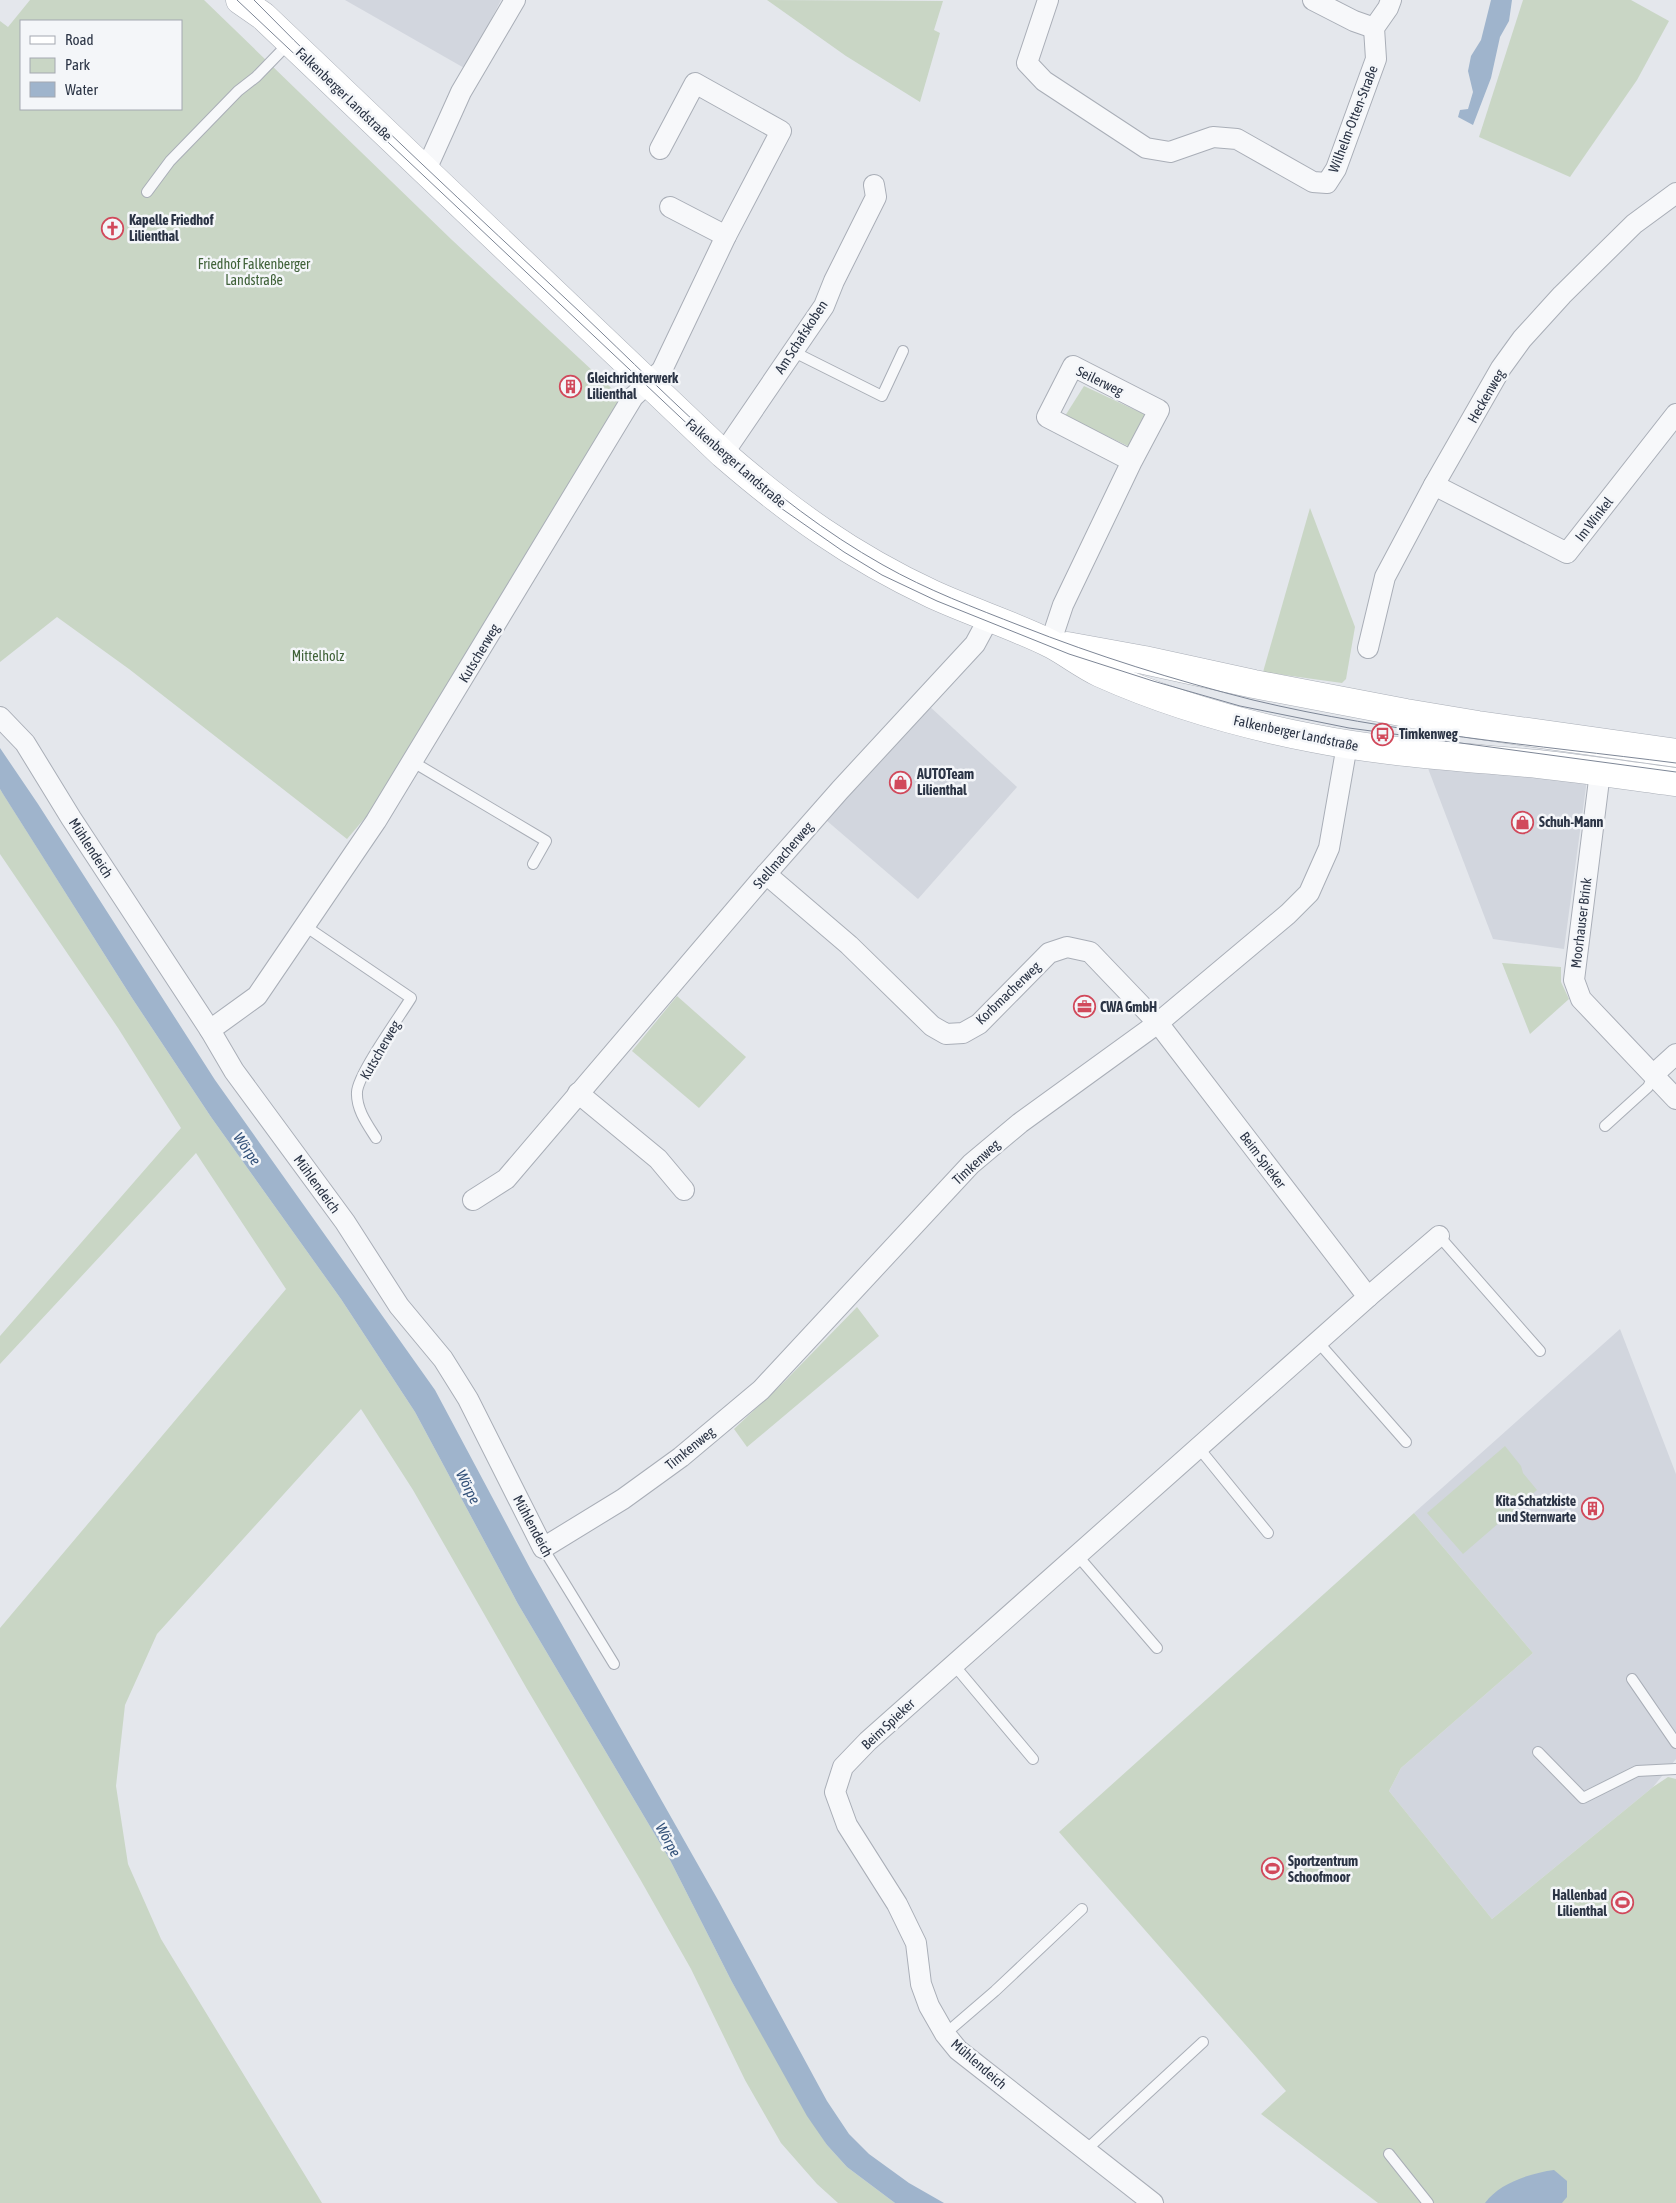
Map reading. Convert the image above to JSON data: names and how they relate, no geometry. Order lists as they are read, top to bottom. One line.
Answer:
{"streets":{"street":["Falkenberger Landstraße","Wilhelm-Otten-Straße","Am Schafskoben","Seilerweg","Heckenweg","Im Winkel","Kutscherweg","Mühlendeich","Stellmacherweg","Moorhauser Brink","Korbmacherweg","Beim Spieker","Timkenweg"]},"crossings":[["Falkenberger Landstraße","Am Schafskoben"],["Falkenberger Landstraße","Seilerweg"],["Falkenberger Landstraße","Kutscherweg"],["Falkenberger Landstraße","Stellmacherweg"],["Falkenberger Landstraße","Moorhauser Brink"],["Falkenberger Landstraße","Timkenweg"],["Heckenweg","Im Winkel"],["Kutscherweg","Mühlendeich"],["Mühlendeich","Beim Spieker"],["Mühlendeich","Timkenweg"],["Stellmacherweg","Korbmacherweg"],["Korbmacherweg","Beim Spieker"],["Korbmacherweg","Timkenweg"],["Beim Spieker","Timkenweg"]],"water":["Wörpe"],"parks":["Friedhof Falkenberger Landstraße","Mittelholz"],"places":{"church":["Kapelle Friedhof Lilienthal"],"building":["Gleichrichterwerk Lilienthal","Kita Schatzkiste und Sternwarte"],"bus stop":["Timkenweg"],"shop":["AUTOTeam Lilienthal","Schuh-Mann"],"office":["CWA GmbH"],"sports":["Sportzentrum Schoofmoor","Hallenbad Lilienthal"]},"legend":["Road","Park","Water"]}
